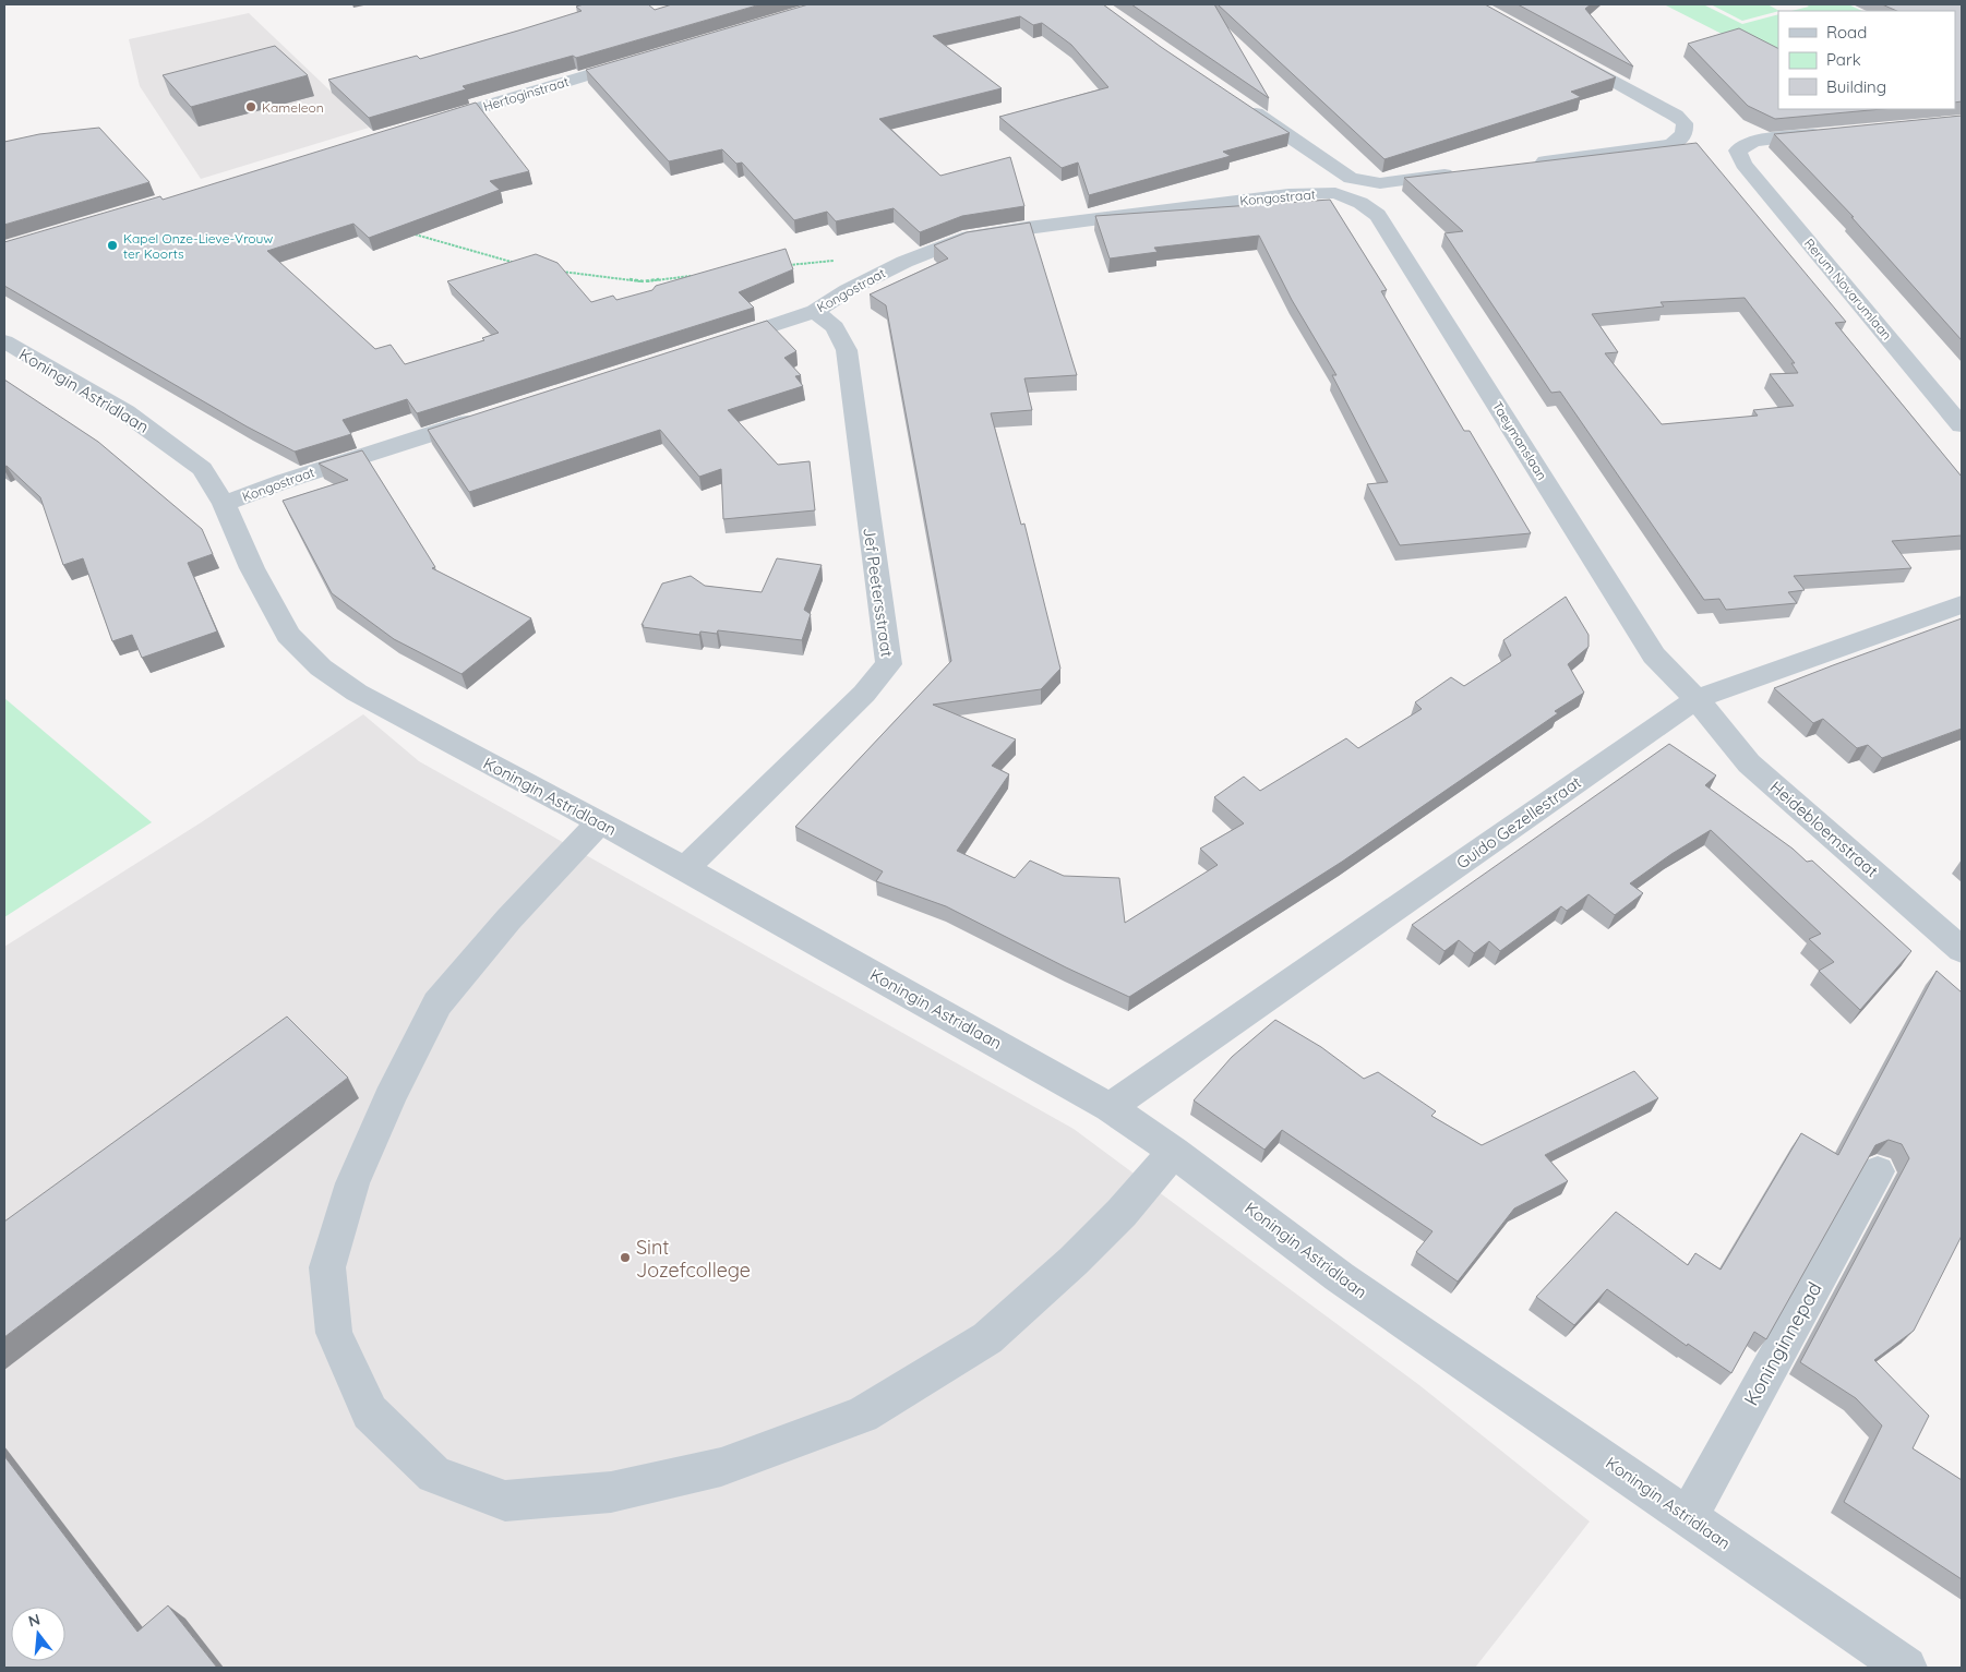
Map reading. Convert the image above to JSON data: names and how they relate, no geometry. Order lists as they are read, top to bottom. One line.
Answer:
{"streets":{"street":["Hertoginstraat","Kongostraat","Rerum Novarumlaan","Koningin Astridlaan","Taeymanslaan","Jef Peetersstraat","Guido Gezellestraat","Heidebloemstraat","Koninginnepad"]},"crossings":[["Kongostraat","Koningin Astridlaan"],["Kongostraat","Taeymanslaan"],["Kongostraat","Jef Peetersstraat"],["Koningin Astridlaan","Jef Peetersstraat"],["Koningin Astridlaan","Guido Gezellestraat"],["Koningin Astridlaan","Koninginnepad"],["Taeymanslaan","Guido Gezellestraat"],["Taeymanslaan","Heidebloemstraat"],["Guido Gezellestraat","Heidebloemstraat"]],"places":["Kameleon","Kapel Onze-Lieve-Vrouw ter Koorts","Sint Jozefcollege"],"legend":["Road","Park","Building"],"north":"top"}
